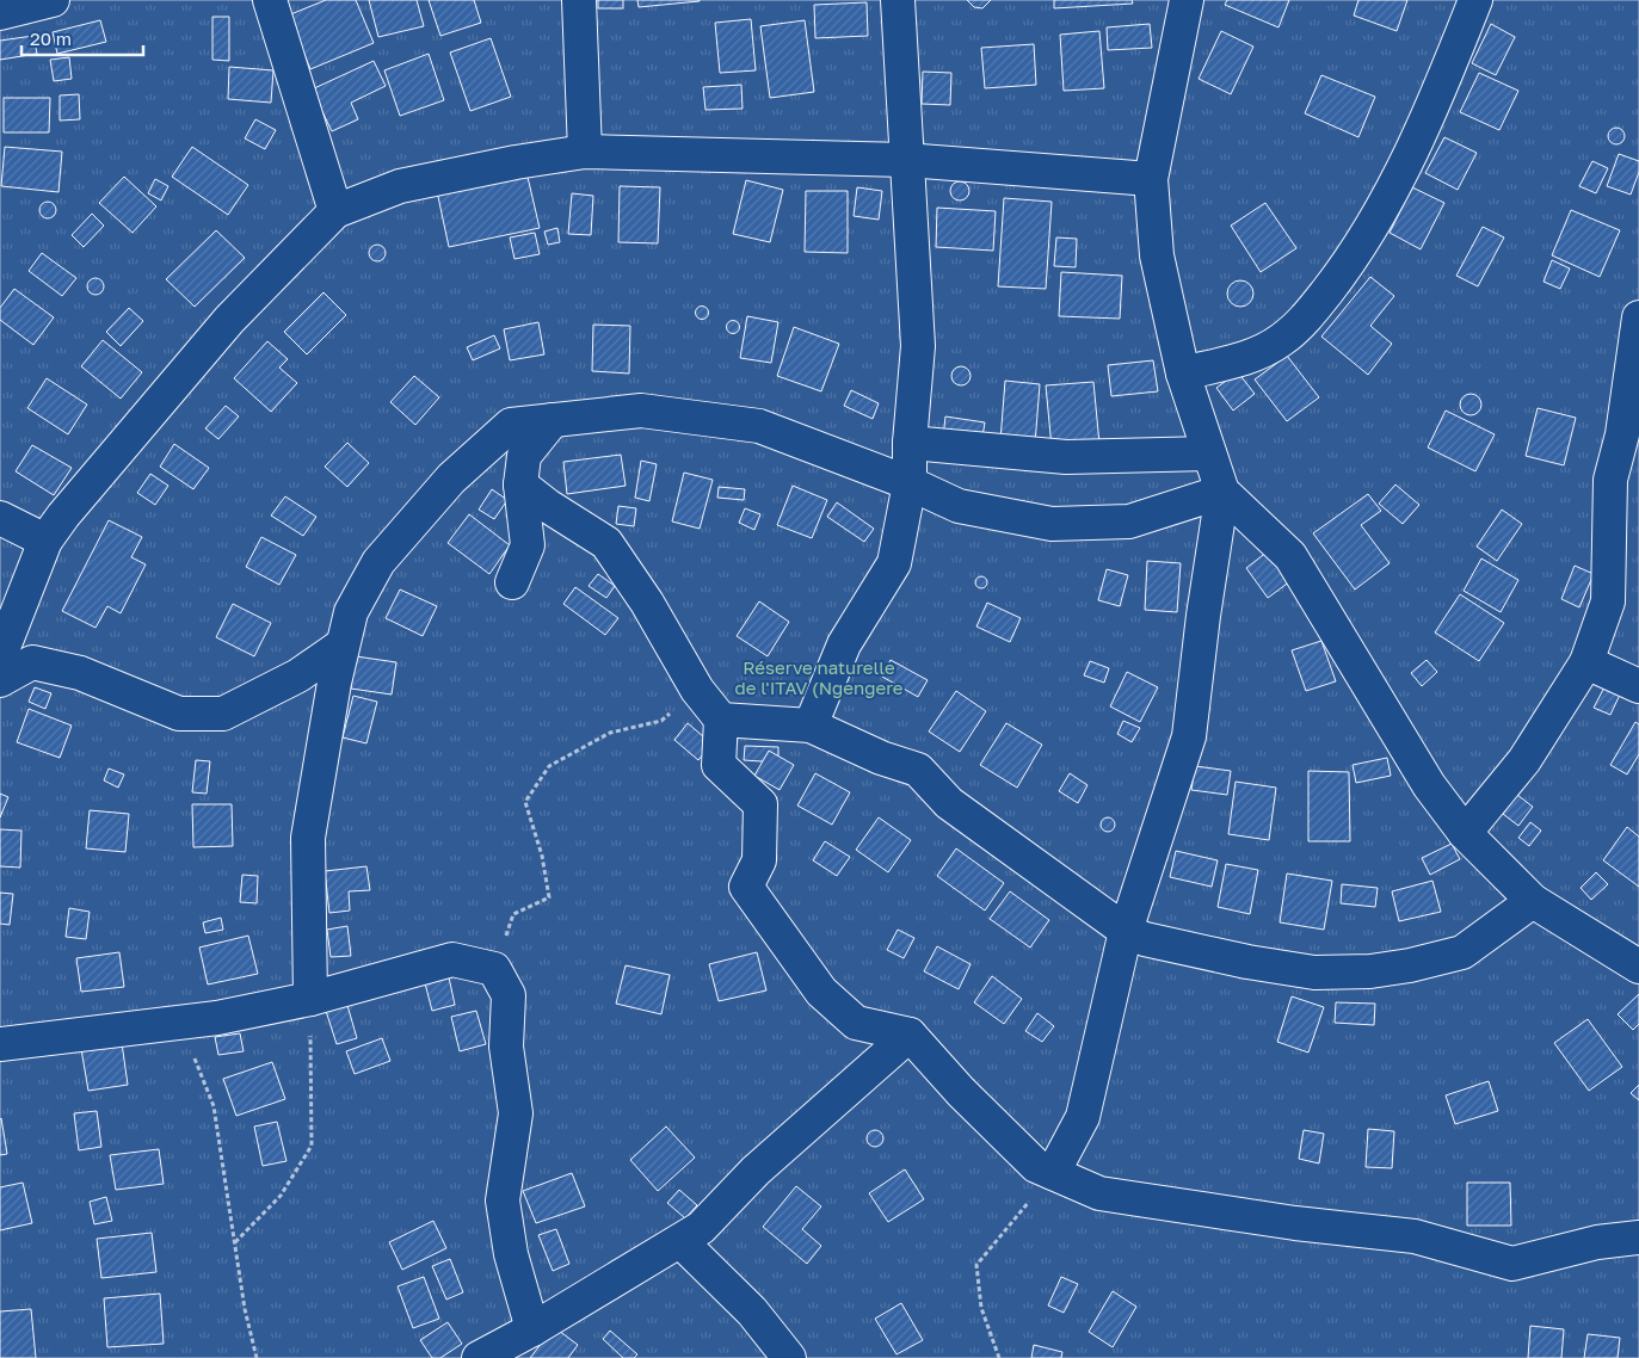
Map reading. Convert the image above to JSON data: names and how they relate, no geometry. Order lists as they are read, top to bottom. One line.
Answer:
{"parks":["Réserve naturelle de l'ITAV (Ngengere"],"scale_bar":"20 m"}
